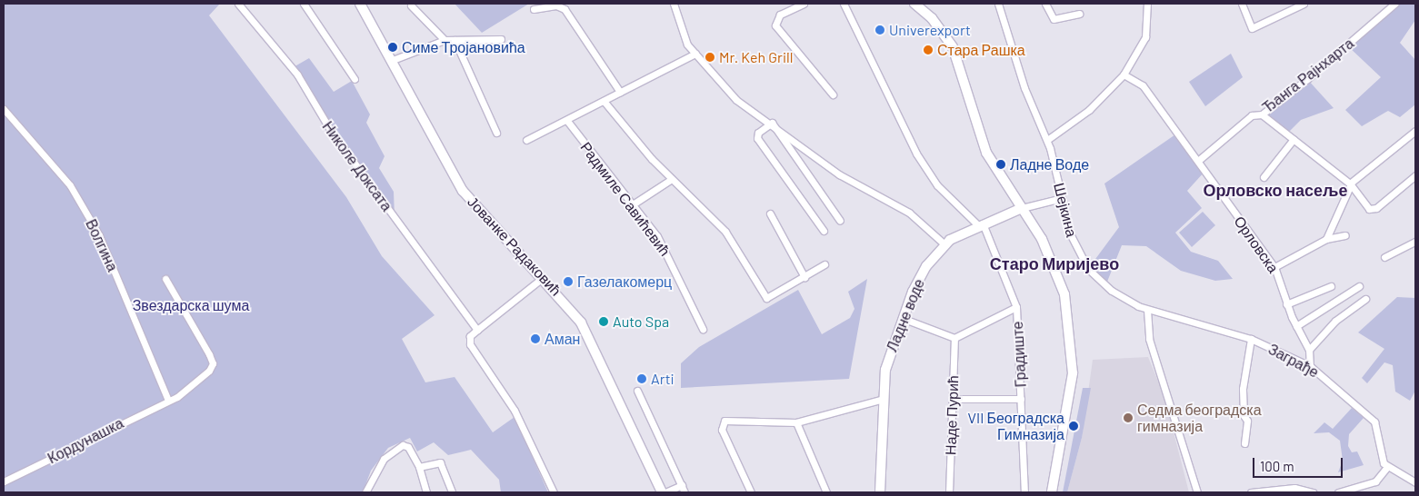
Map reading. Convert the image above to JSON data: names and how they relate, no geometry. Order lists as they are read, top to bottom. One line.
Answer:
{"streets":{"main road":["Јованке Радаковић","Ладне воде"],"street":["Ђанга Рајнхарта","Николе Доксата","Радмиле Савићевић","Шејкина","Орловска","Волгина","Градиште","Заграђе","Наде Пурић","Кордунашка"]},"crossings":[["Ђанга Рајнхарта","Орловска"],["Шејкина","Ладне воде"],["Шејкина","Заграђе"],["Орловска","Заграђе"],["Волгина","Кордунашка"],["Ладне воде","Градиште"]],"districts":["Орловско насеље","Старо Миријево"],"parks":["Звездарска шума"],"places":["Univerexport","Симе Тројановића","Стара Рашка","Mr. Keh Grill","Ладне Воде","Газелакомерц","Auto Spa","Аман","Arti","Седма београдска гимназија","VII Београдска Гимназија"],"scale_bar":"100 m"}
